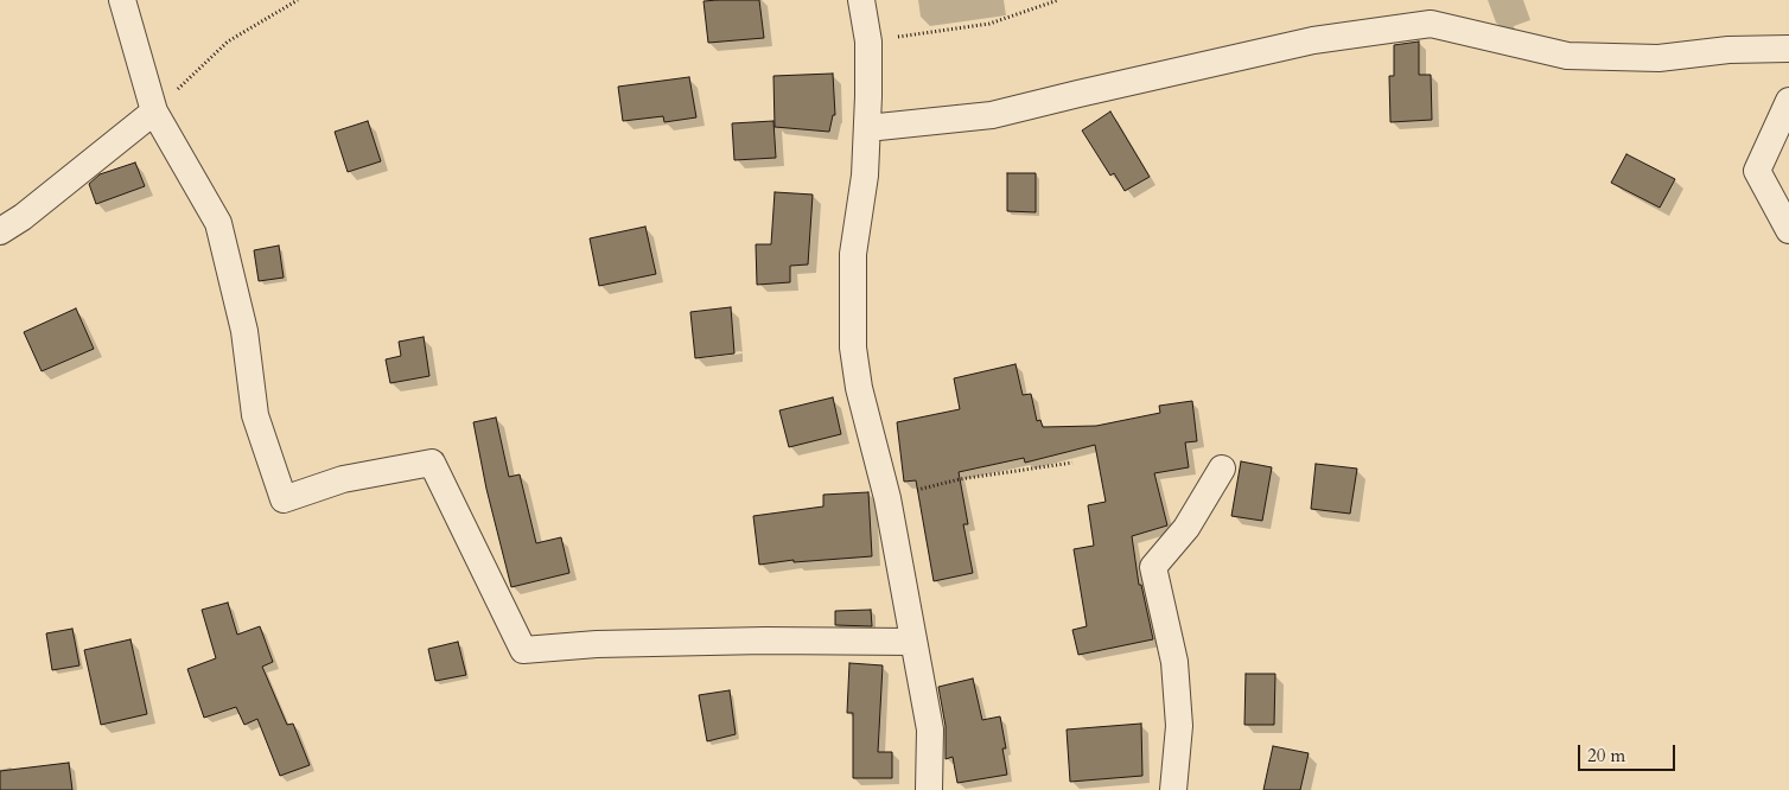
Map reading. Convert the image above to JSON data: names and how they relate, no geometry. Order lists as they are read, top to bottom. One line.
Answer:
{"scale_bar":"20 m"}
